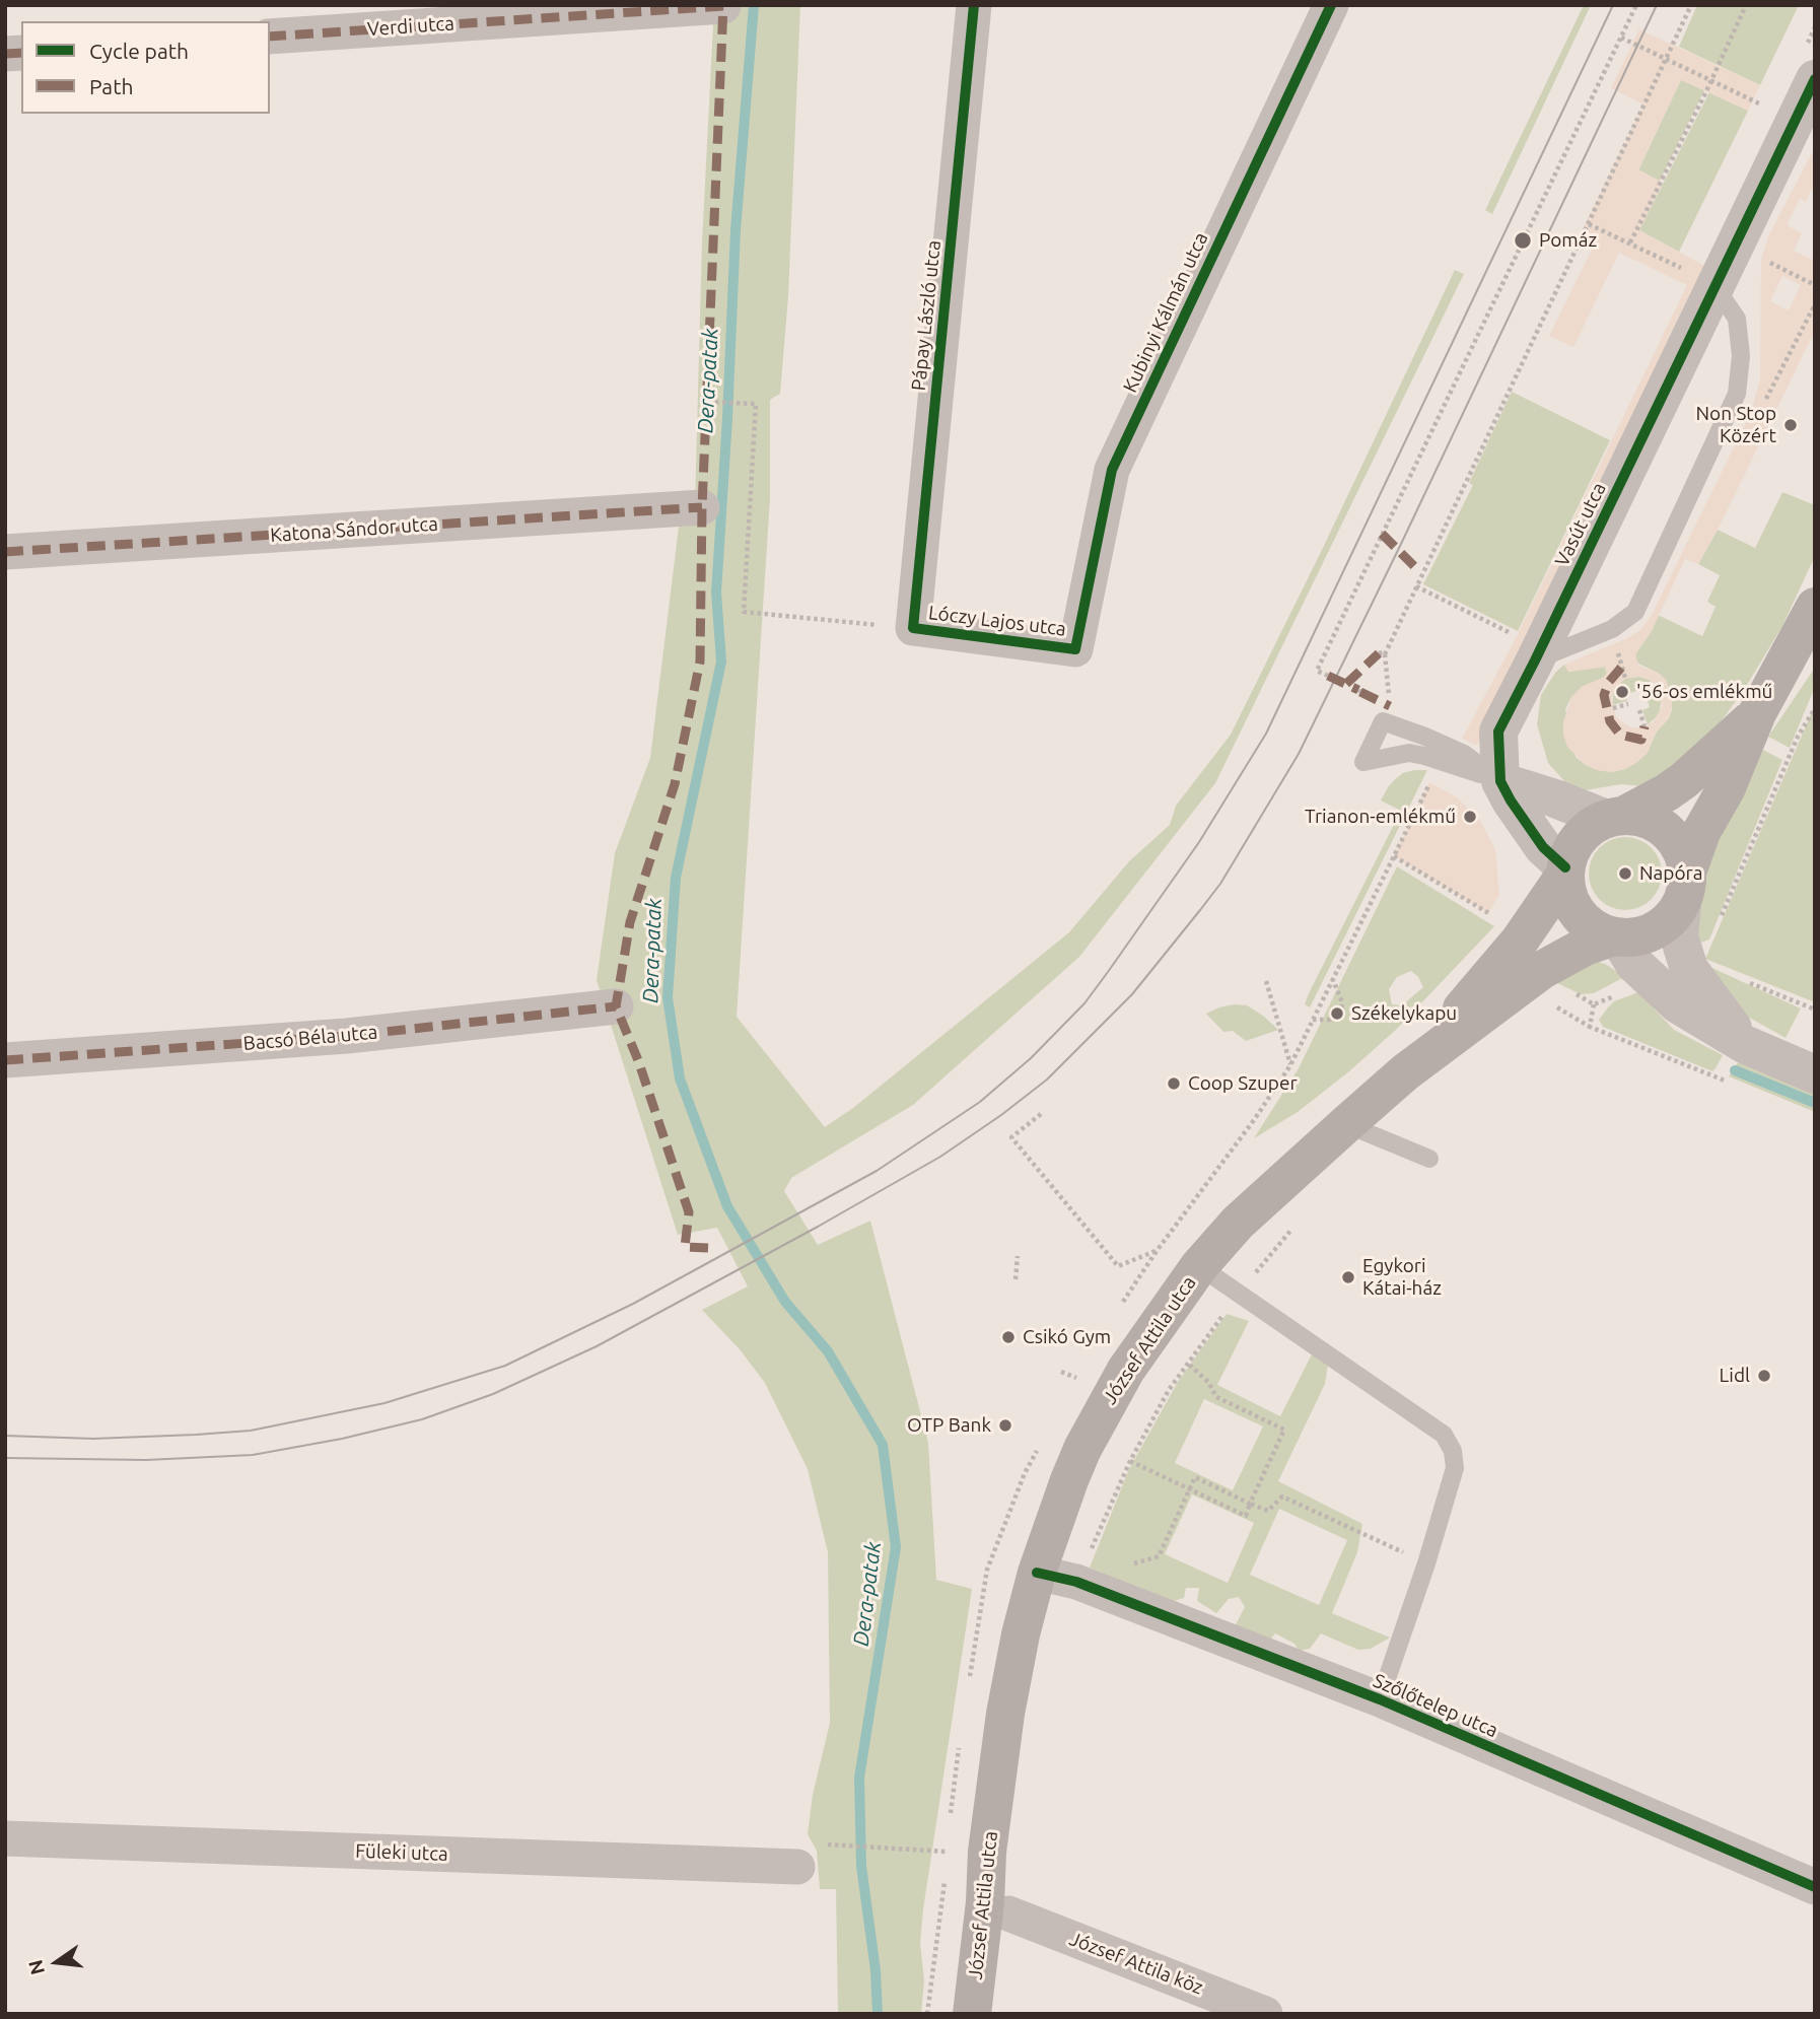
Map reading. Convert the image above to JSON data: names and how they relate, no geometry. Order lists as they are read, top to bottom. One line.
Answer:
{"streets":{"main road":["József Attila utca"],"street":["Verdi utca","Kubinyi Kálmán utca","Pápay László utca","Vasút utca","Katona Sándor utca","Lóczy Lajos utca","Bacsó Béla utca","Szőlőtelep utca","Füleki utca","József Attila köz"]},"crossings":[["Kubinyi Kálmán utca","Lóczy Lajos utca"],["Pápay László utca","Lóczy Lajos utca"],["József Attila utca","Szőlőtelep utca"],["József Attila utca","József Attila köz"]],"water":["Dera-patak"],"places":["Pomáz","Non Stop Közért","'56-os emlékmű","Trianon-emlékmű","Napóra","Székelykapu","Coop Szuper","Egykori Kátai-ház","Csikó Gym","Lidl","OTP Bank"],"legend":["Cycle path","Path"],"north":"left"}
